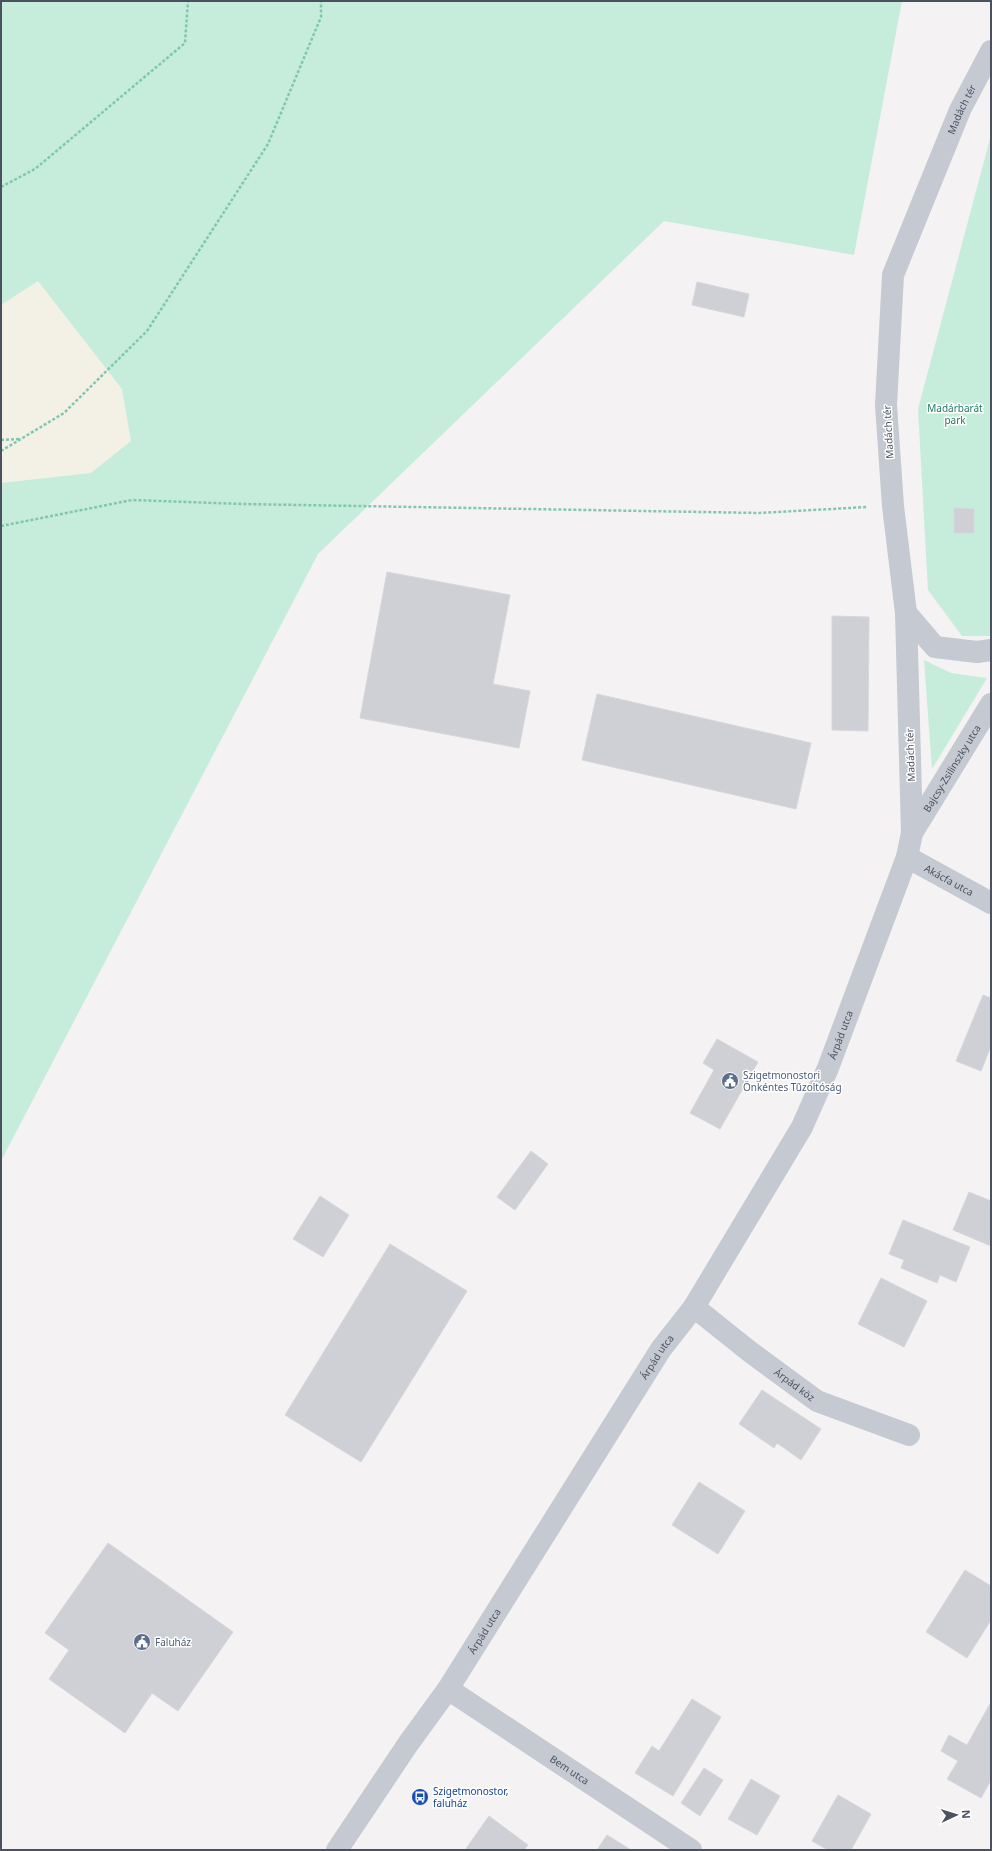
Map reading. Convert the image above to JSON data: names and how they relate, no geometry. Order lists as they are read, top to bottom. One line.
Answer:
{"streets":{"street":["Madách tér","Bajcsy-Zsilinszky utca","Akácfa utca","Árpád utca","Árpád köz","Bem utca"]},"crossings":[["Madách tér","Bajcsy-Zsilinszky utca"],["Madách tér","Árpád utca"],["Bajcsy-Zsilinszky utca","Árpád utca"],["Akácfa utca","Árpád utca"],["Árpád utca","Árpád köz"],["Árpád utca","Bem utca"]],"parks":["Madárbarát park"],"places":{"public building":["Szigetmonostori Önkéntes Tűzoltóság","Faluház"],"bus stop":["Szigetmonostor, faluház"]},"north":"right"}
